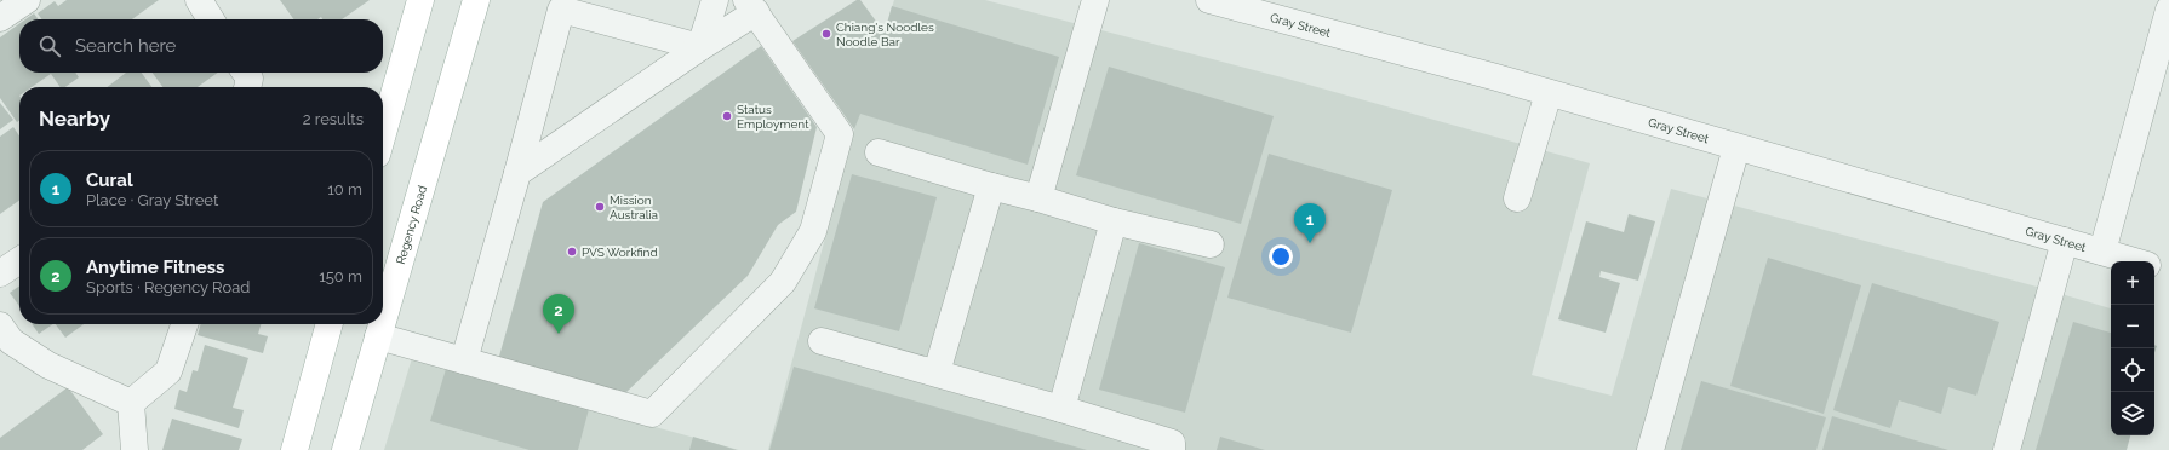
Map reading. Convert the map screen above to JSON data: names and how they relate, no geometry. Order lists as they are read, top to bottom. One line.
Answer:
{"streets":{"main road":["Regency Road"],"street":["Gray Street"]},"places":["Chiang's Noodles Noodle Bar","Status Employment","Mission Australia","PVS Workfind"],"page":{"search":"Search here","heading":["Nearby","2 results"],"list":[{"mark":"1","name":"Cural","note":"Place · Gray Street","value":"10 m"},{"mark":"2","name":"Anytime Fitness","note":"Sports · Regency Road","value":"150 m"}],"pins":["1","2"],"map_buttons":["+","−"]}}
